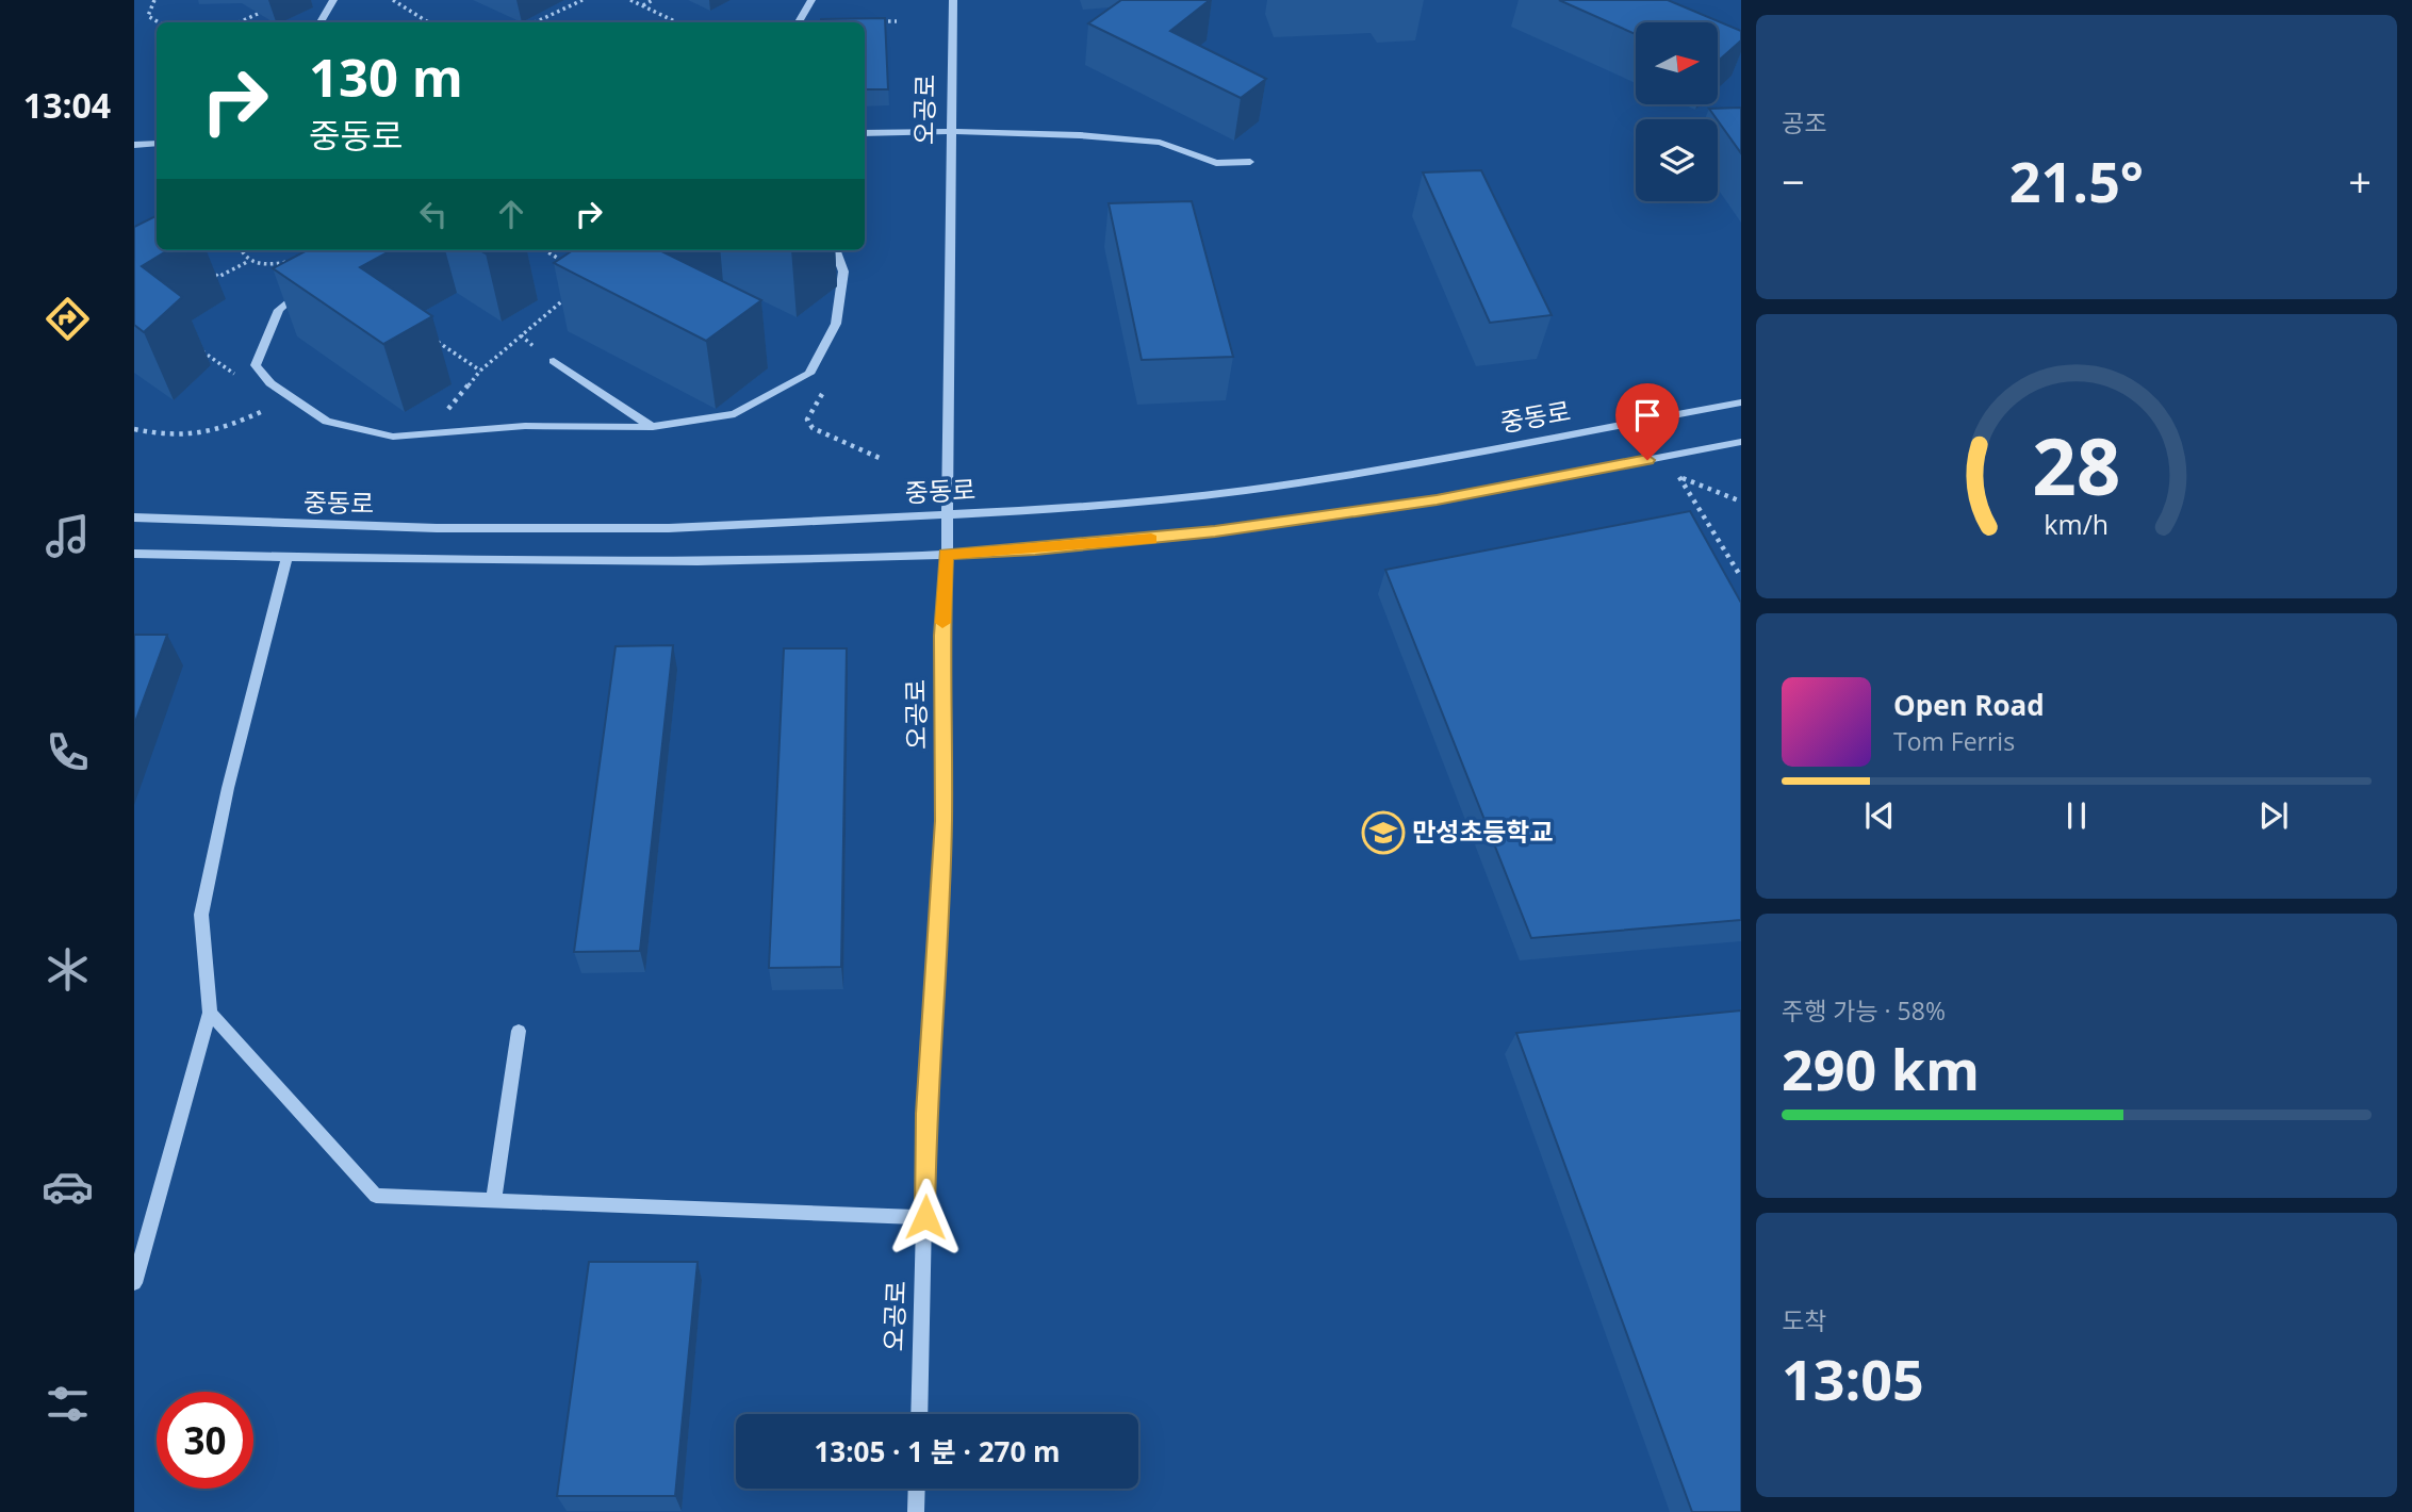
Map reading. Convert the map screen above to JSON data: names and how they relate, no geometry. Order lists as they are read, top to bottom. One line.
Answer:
{"streets":{"street":["오공로","중동로"]},"crossings":[["오공로","중동로"]],"places":{"school or university":["만성초등학교"]},"north":"right","page":{"tabs":"13:04","tile":["공조",["주행 가능 · 58%","290 km"],["도착","13:05"]],"turn":["130 m","중동로"],"heat":["−","21.5°","+"],"song":["Open Road","Tom Ferris"],"limit":"30","trip":"13:05 · 1 분 · 270 m","gauge":["28","km/h"]}}
